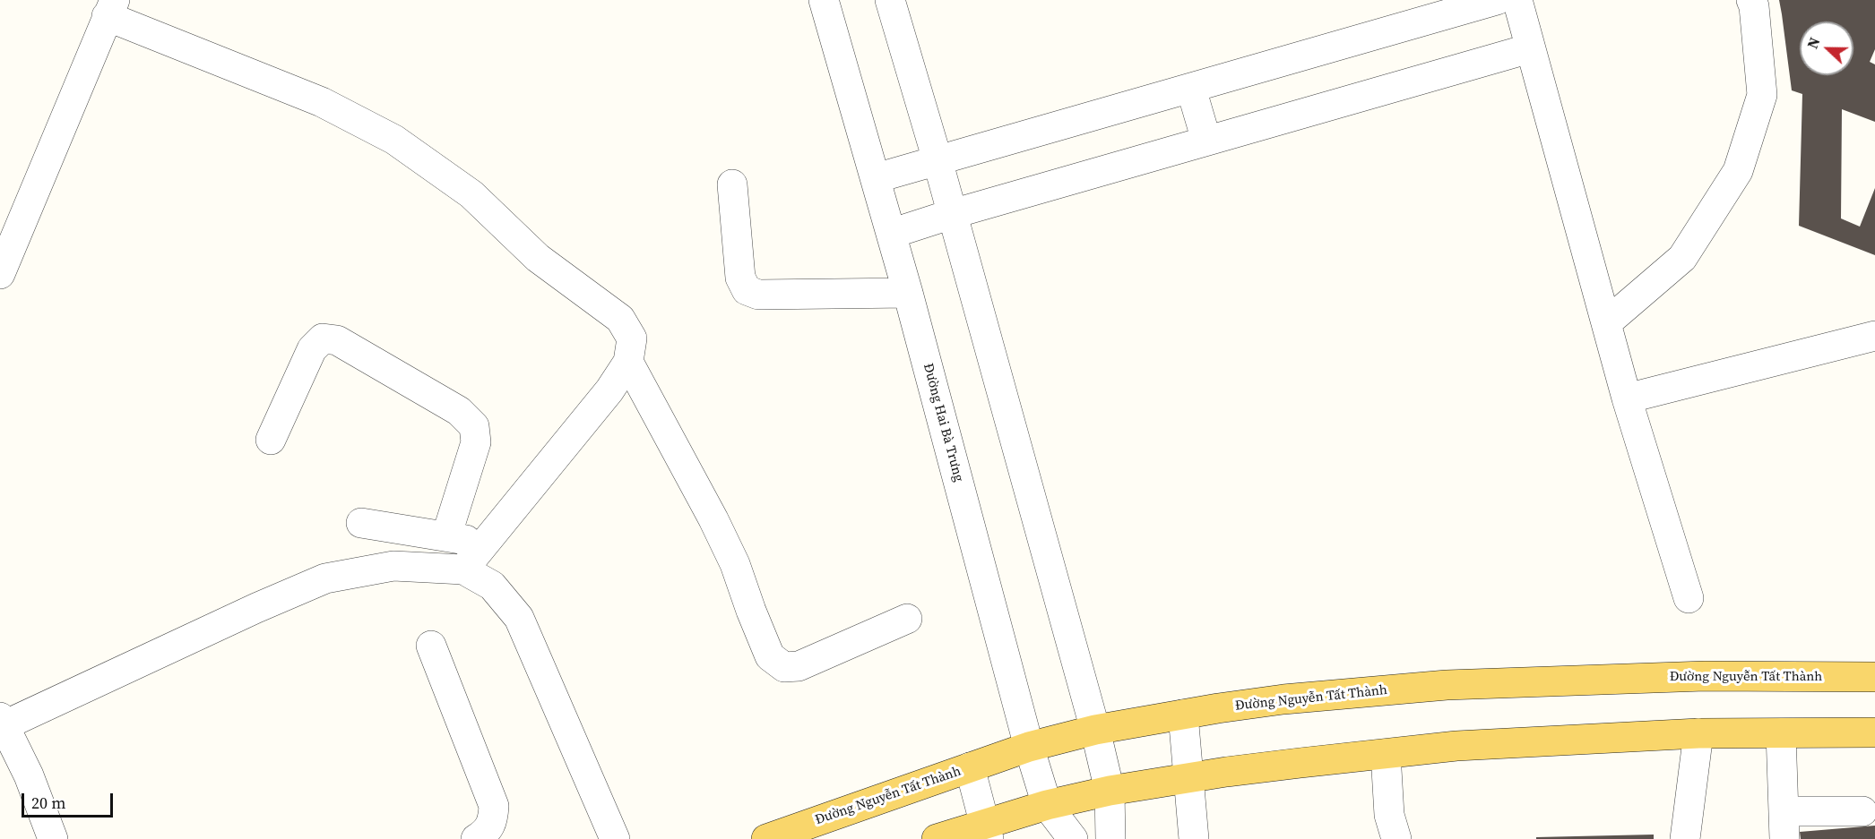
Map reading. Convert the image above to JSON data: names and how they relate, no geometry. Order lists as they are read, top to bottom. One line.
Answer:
{"streets":{"main road":["Đường Nguyễn Tất Thành"],"street":["Đường Hai Bà Trưng"]},"crossings":[["Đường Hai Bà Trưng","Đường Nguyễn Tất Thành"]],"scale_bar":"20 m","north":"left"}
